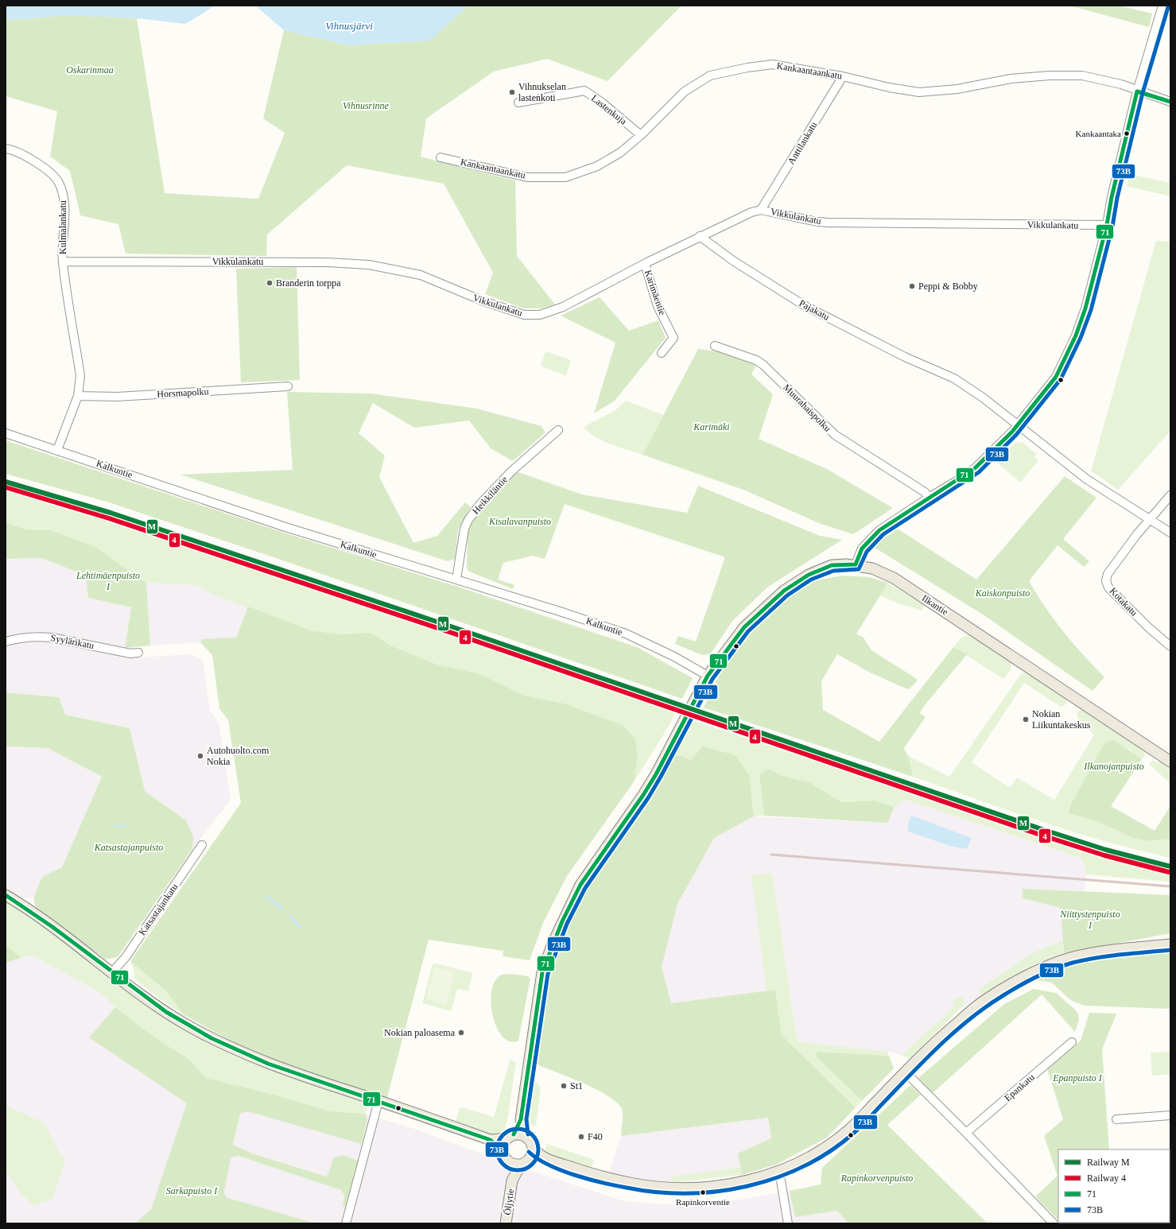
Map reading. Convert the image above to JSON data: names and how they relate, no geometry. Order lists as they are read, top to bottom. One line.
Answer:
{"streets":{"main road":["Ilkantie","Öljytie"],"street":["Kankaantaankatu","Lastenkuja","Anttilankatu","Vikkulankatu","Kulmalankatu","Karimäentie","Pajakatu","Horsmapolku","Muurahaispolku","Kalkuntie","Heikkiläntie","Kotakatu","Syylärikatu","Katsastajankatu","Epankatu"]},"crossings":[["Kankaantaankatu","Lastenkuja"],["Kankaantaankatu","Anttilankatu"],["Anttilankatu","Vikkulankatu"],["Vikkulankatu","Kulmalankatu"],["Vikkulankatu","Karimäentie"],["Vikkulankatu","Pajakatu"],["Pajakatu","Kotakatu"],["Kalkuntie","Heikkiläntie"],["Kalkuntie","Ilkantie"]],"water":["Vihnusjärvi"],"parks":["Oskarinmaa","Vihnusrinne","Karimäki","Kisalavanpuisto","Lehtimäenpuisto I","Kaiskonpuisto","Ilkanojanpuisto","Katsastajanpuisto","Niittystenpuisto I","Epanpuisto I","Rapinkorvenpuisto","Sarkapuisto I"],"places":["Vihnukselan lastenkoti","Kankaantaka","Branderin torppa","Peppi & Bobby","Nokian Liikuntakeskus","Autohuolto.com Nokia","Nokian paloasema","St1","F40","Rapinkorventie"],"lines":["transit line 73B","transit line 71","rail line M","rail line 4"],"legend":["Railway M","Railway 4","71","73B"]}
